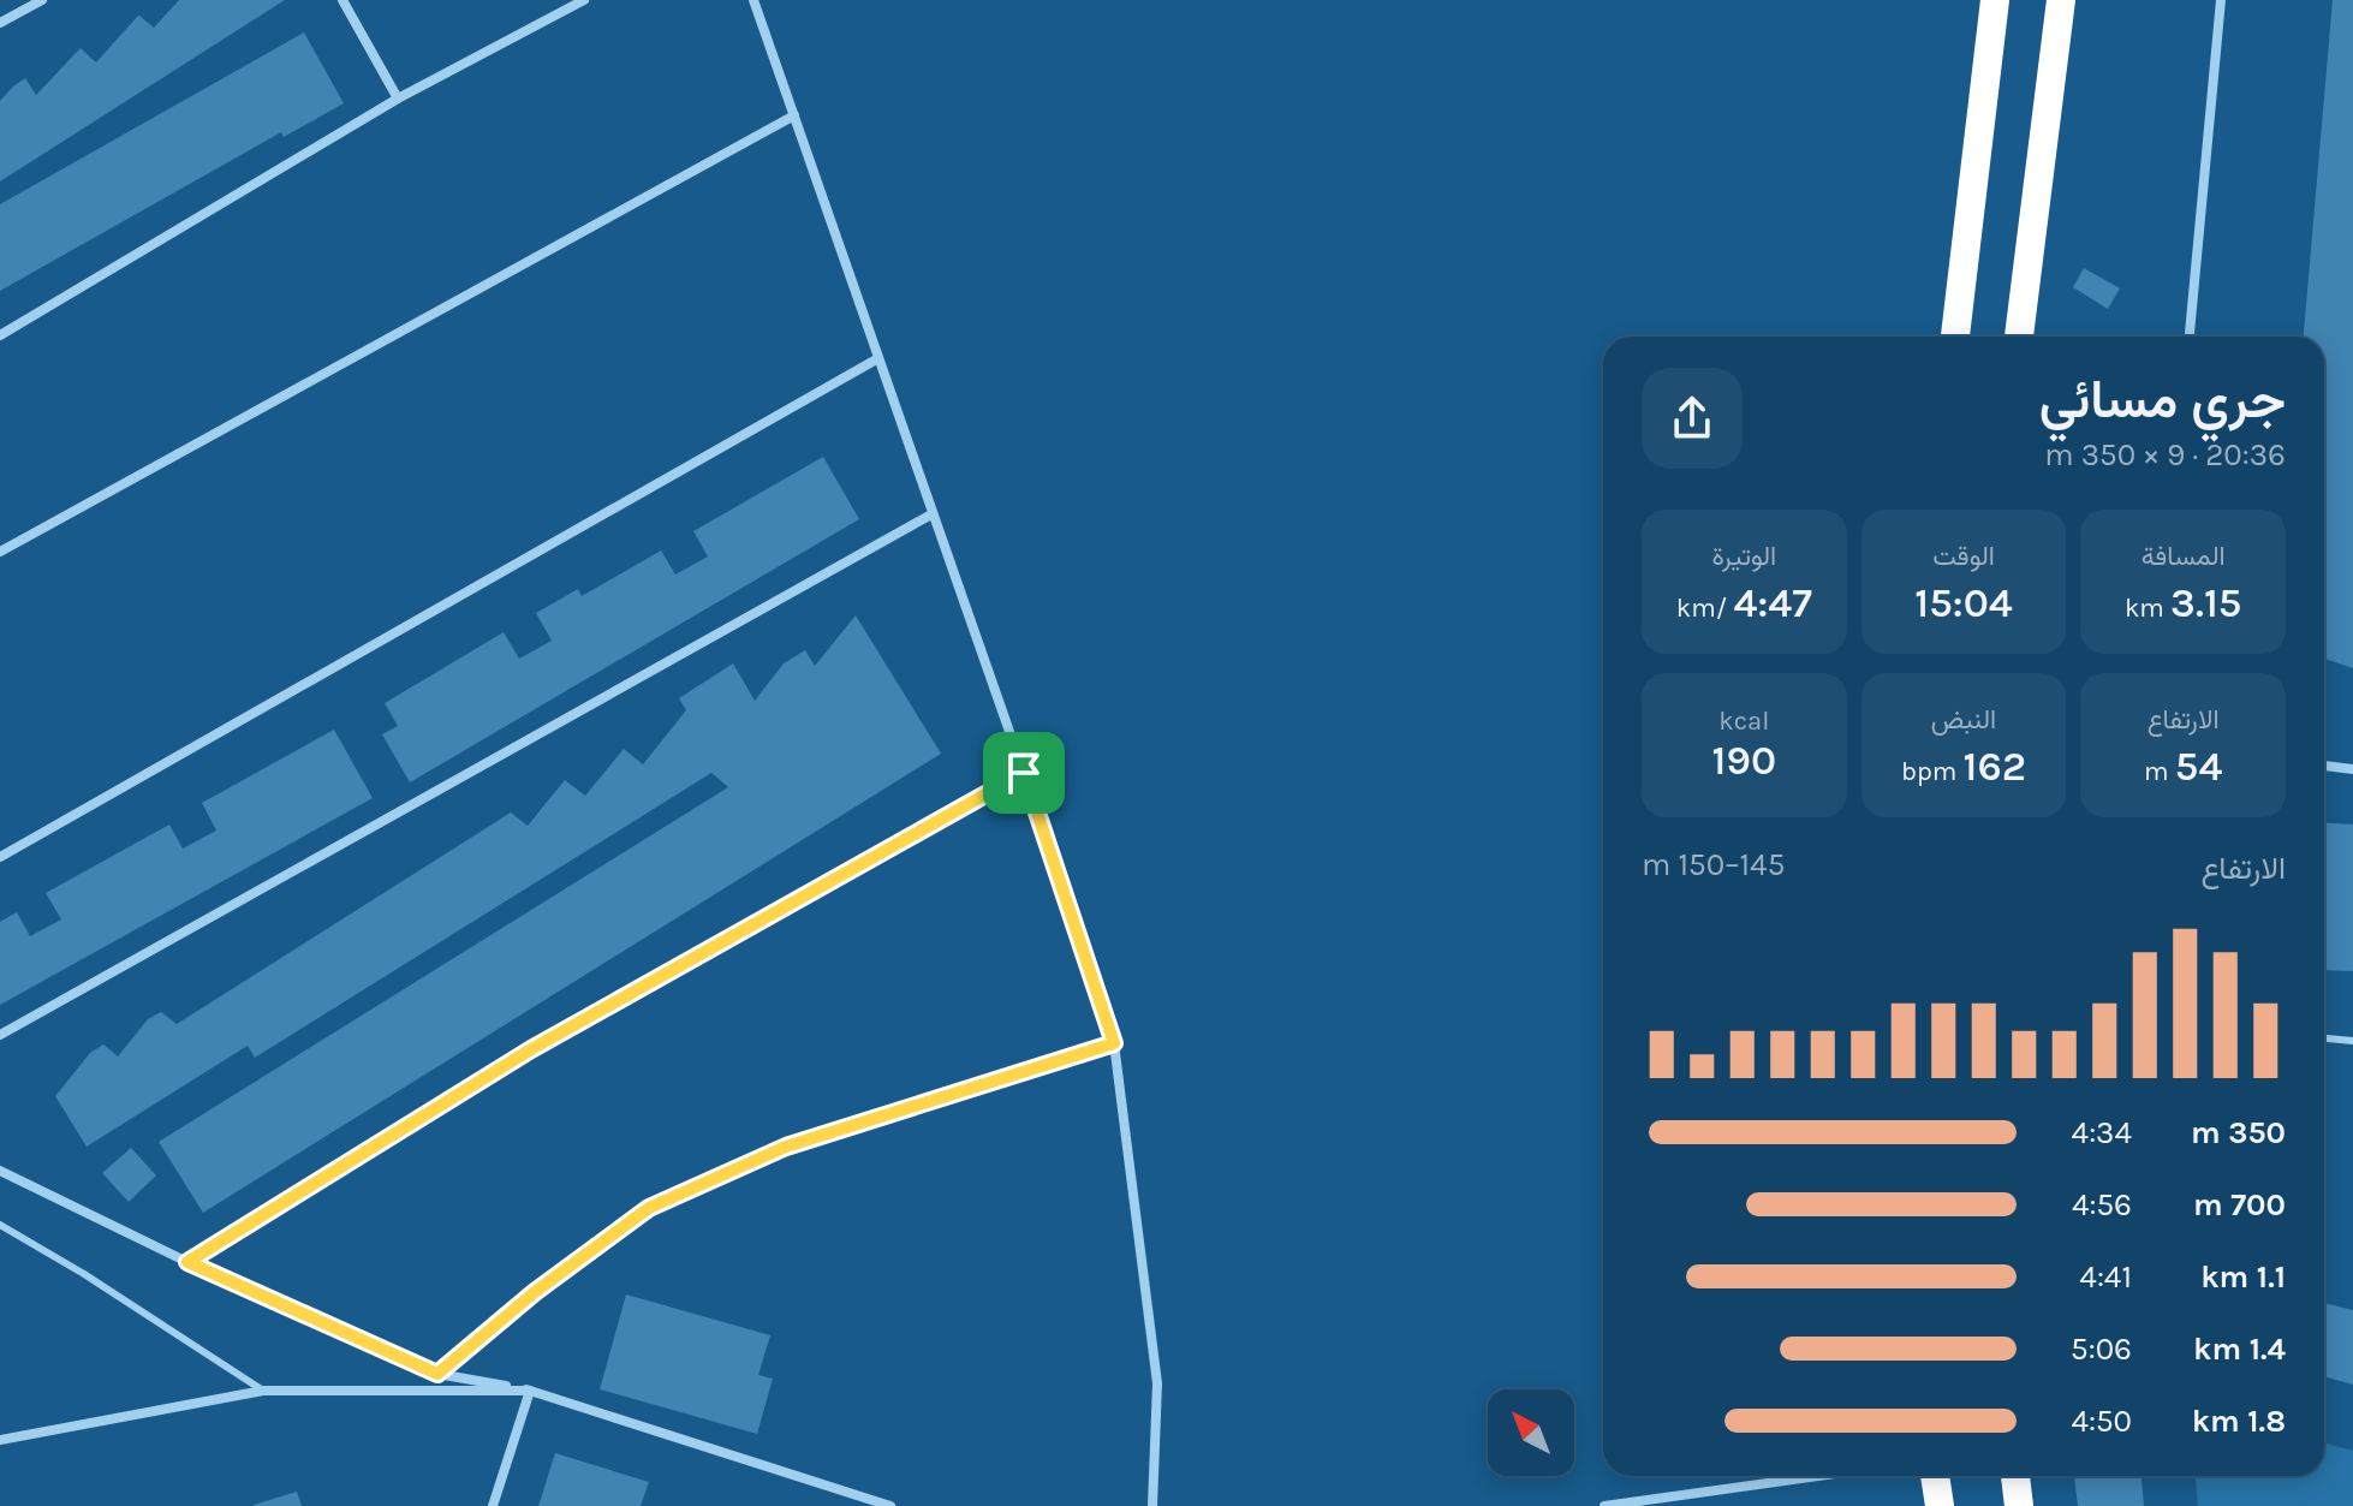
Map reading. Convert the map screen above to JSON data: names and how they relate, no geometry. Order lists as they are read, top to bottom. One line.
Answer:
{"north":"top left","page":{"heading":["جري مسائي","20:36 · 9 × 350 m"],"stats":[["المسافة","3.15 km"],["الوقت","15:04"],["الوتيرة","4:47 /km"],["الارتفاع","54 m"],["النبض","162 bpm"],["kcal","190"]],"chart":["الارتفاع","145–150 m"],"list":[{"name":"350 m","note":"4:34"},{"name":"700 m","note":"4:56"},{"name":"1.1 km","note":"4:41"},{"name":"1.4 km","note":"5:06"},{"name":"1.8 km","note":"4:50"}]}}
